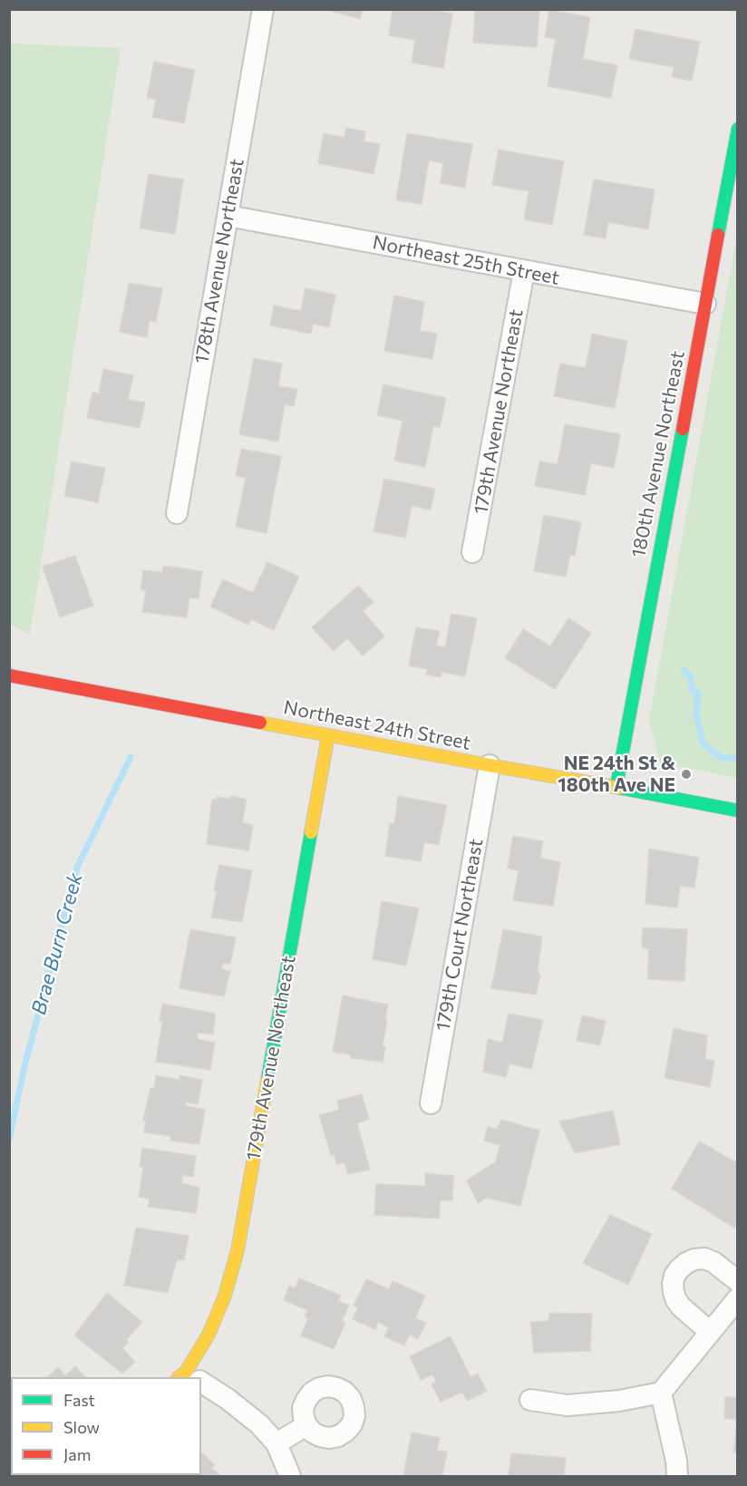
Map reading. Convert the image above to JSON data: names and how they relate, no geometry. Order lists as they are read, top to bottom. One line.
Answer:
{"streets":{"street":["Northeast 25th Street","178th Avenue Northeast","179th Avenue Northeast","180th Avenue Northeast","Northeast 24th Street","179th Court Northeast"]},"crossings":[["Northeast 25th Street","178th Avenue Northeast"],["Northeast 25th Street","179th Avenue Northeast"],["Northeast 25th Street","180th Avenue Northeast"],["179th Avenue Northeast","Northeast 24th Street"],["180th Avenue Northeast","Northeast 24th Street"],["Northeast 24th Street","179th Court Northeast"]],"water":["Brae Burn Creek"],"places":["NE 24th St & 180th Ave NE"],"legend":["Fast","Slow","Jam"]}
